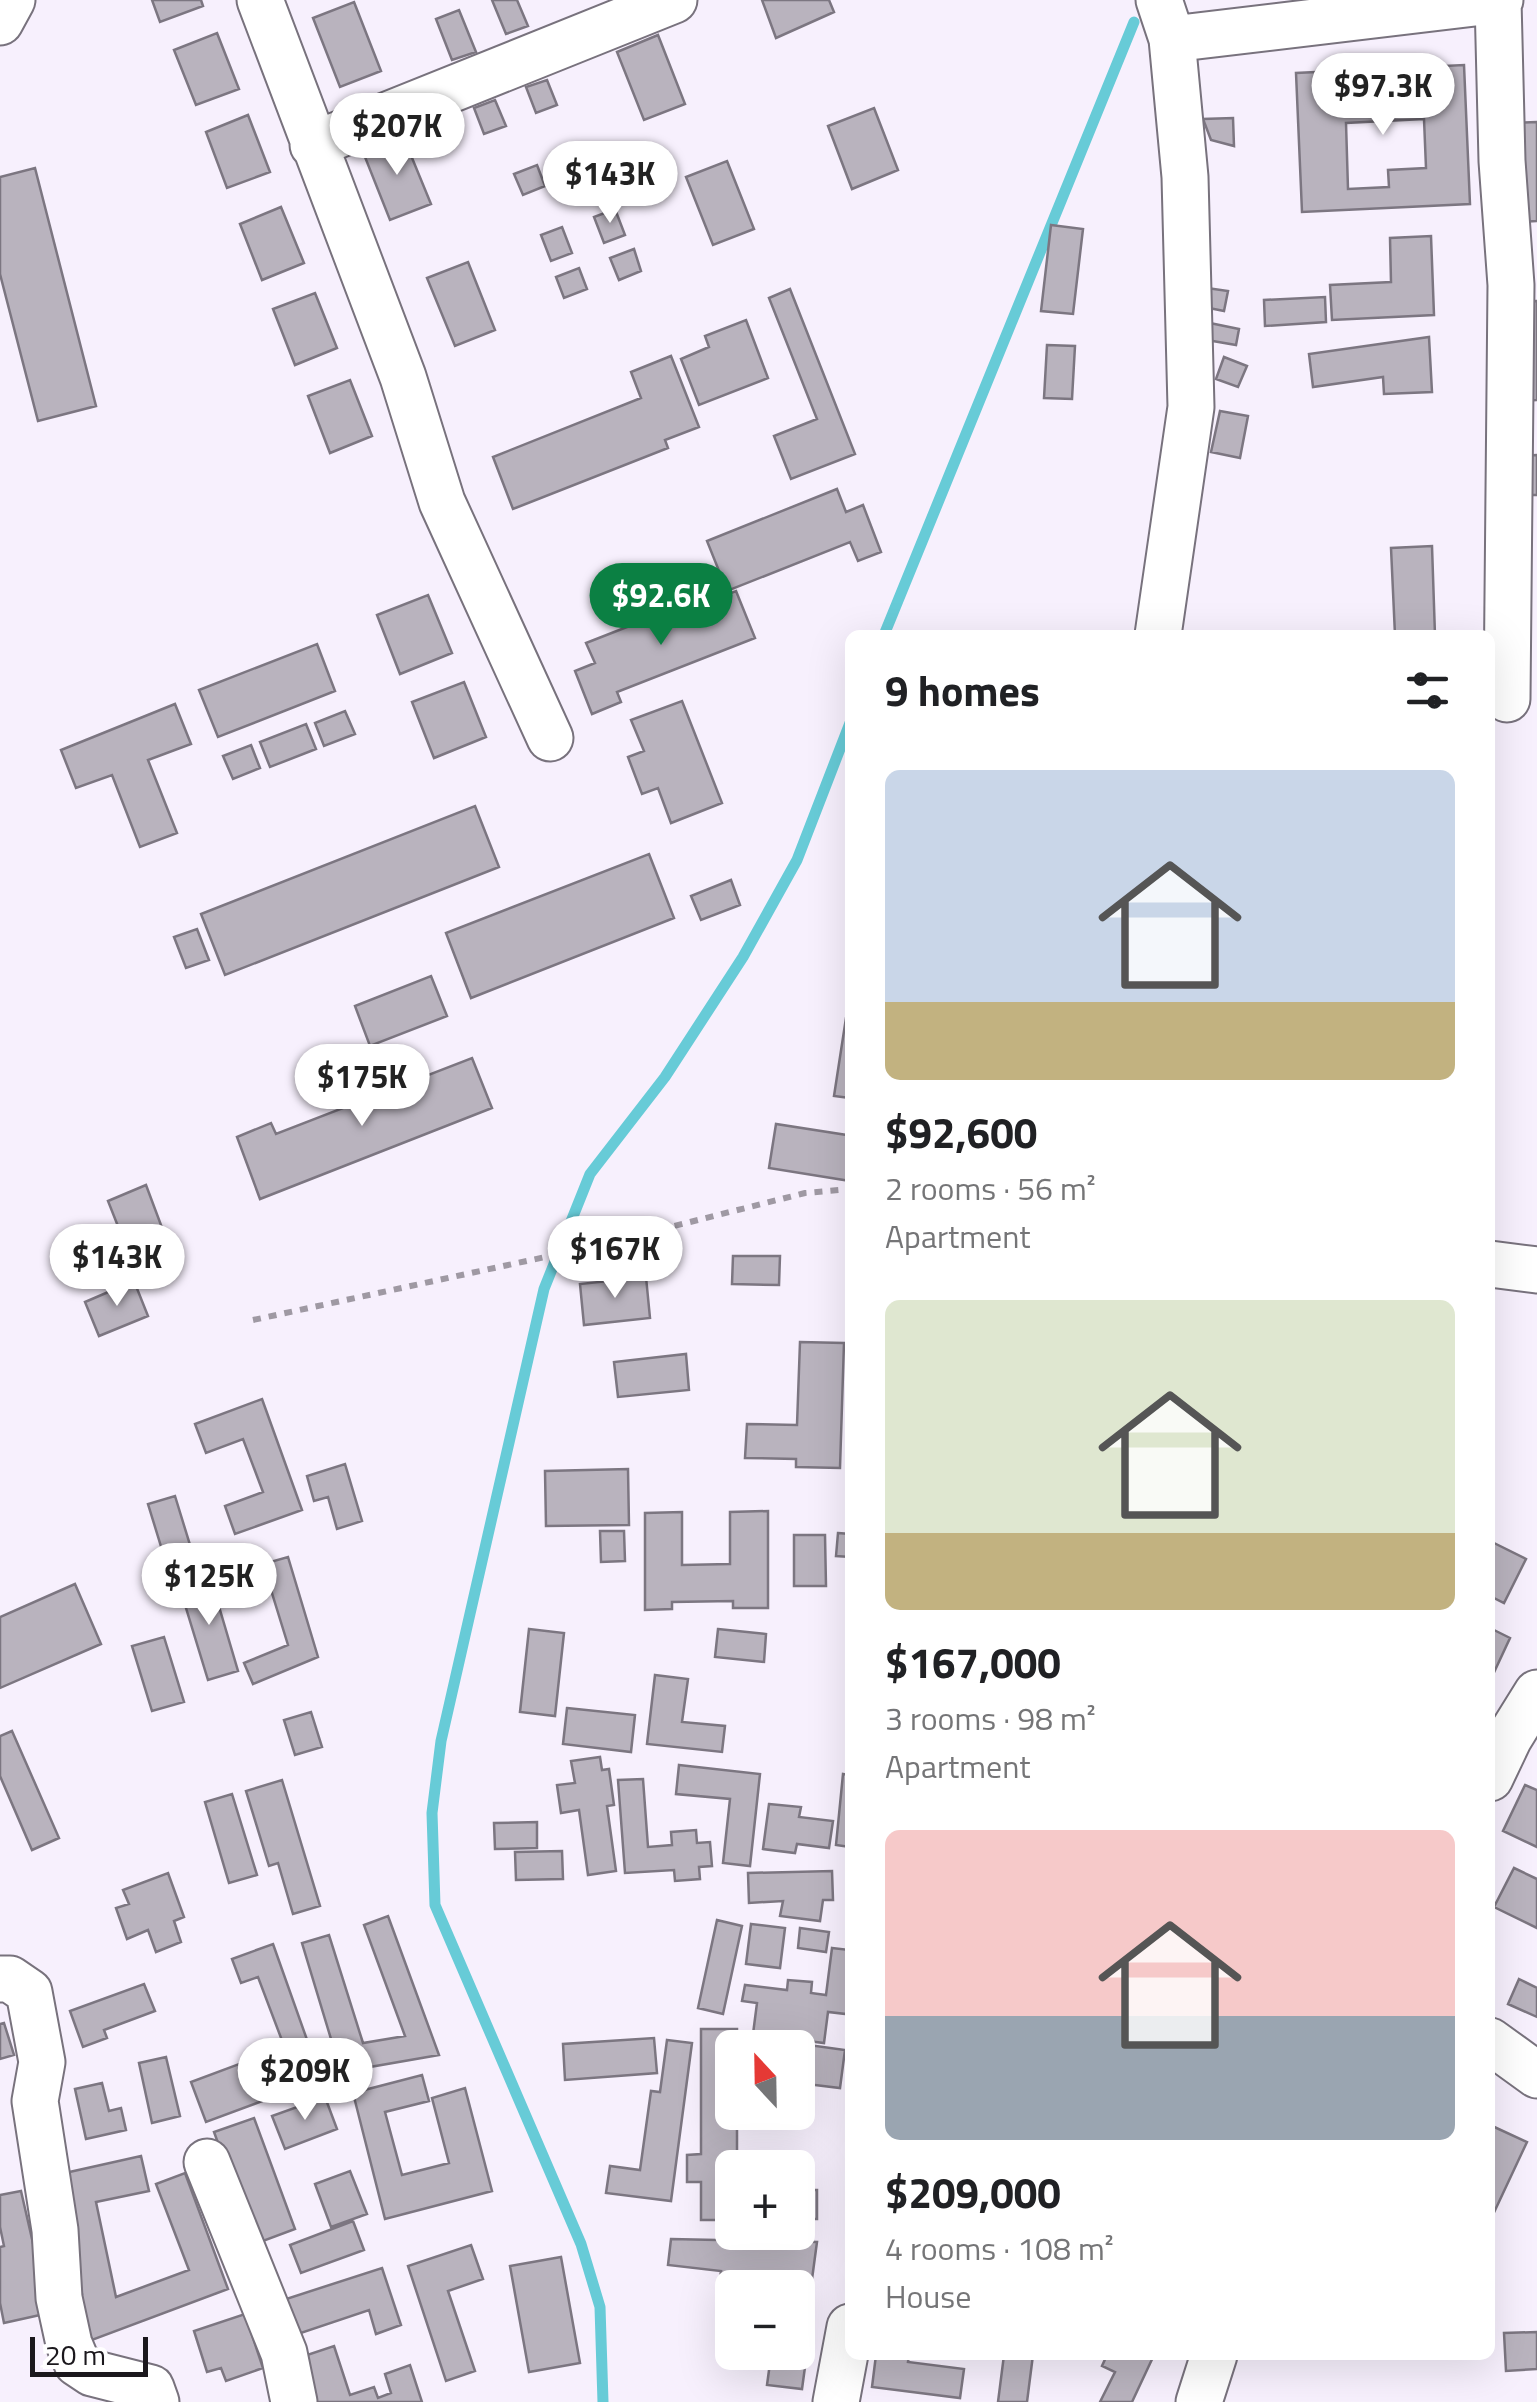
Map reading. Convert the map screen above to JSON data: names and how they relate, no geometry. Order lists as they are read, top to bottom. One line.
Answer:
{"scale_bar":"20 m","north":"top","page":{"price":["$97.3K","$207K","$143K","$92.6K","$175K","$167K","$143K","$125K","$209K"],"heading":"9 homes","list":[{"name":"$92,600","note":"2 rooms · 56 m² · Apartment"},{"name":"$167,000","note":"3 rooms · 98 m² · Apartment"},{"name":"$209,000","note":"4 rooms · 108 m² · House"}],"map_buttons":["+","−"],"scale":"20 m"}}
